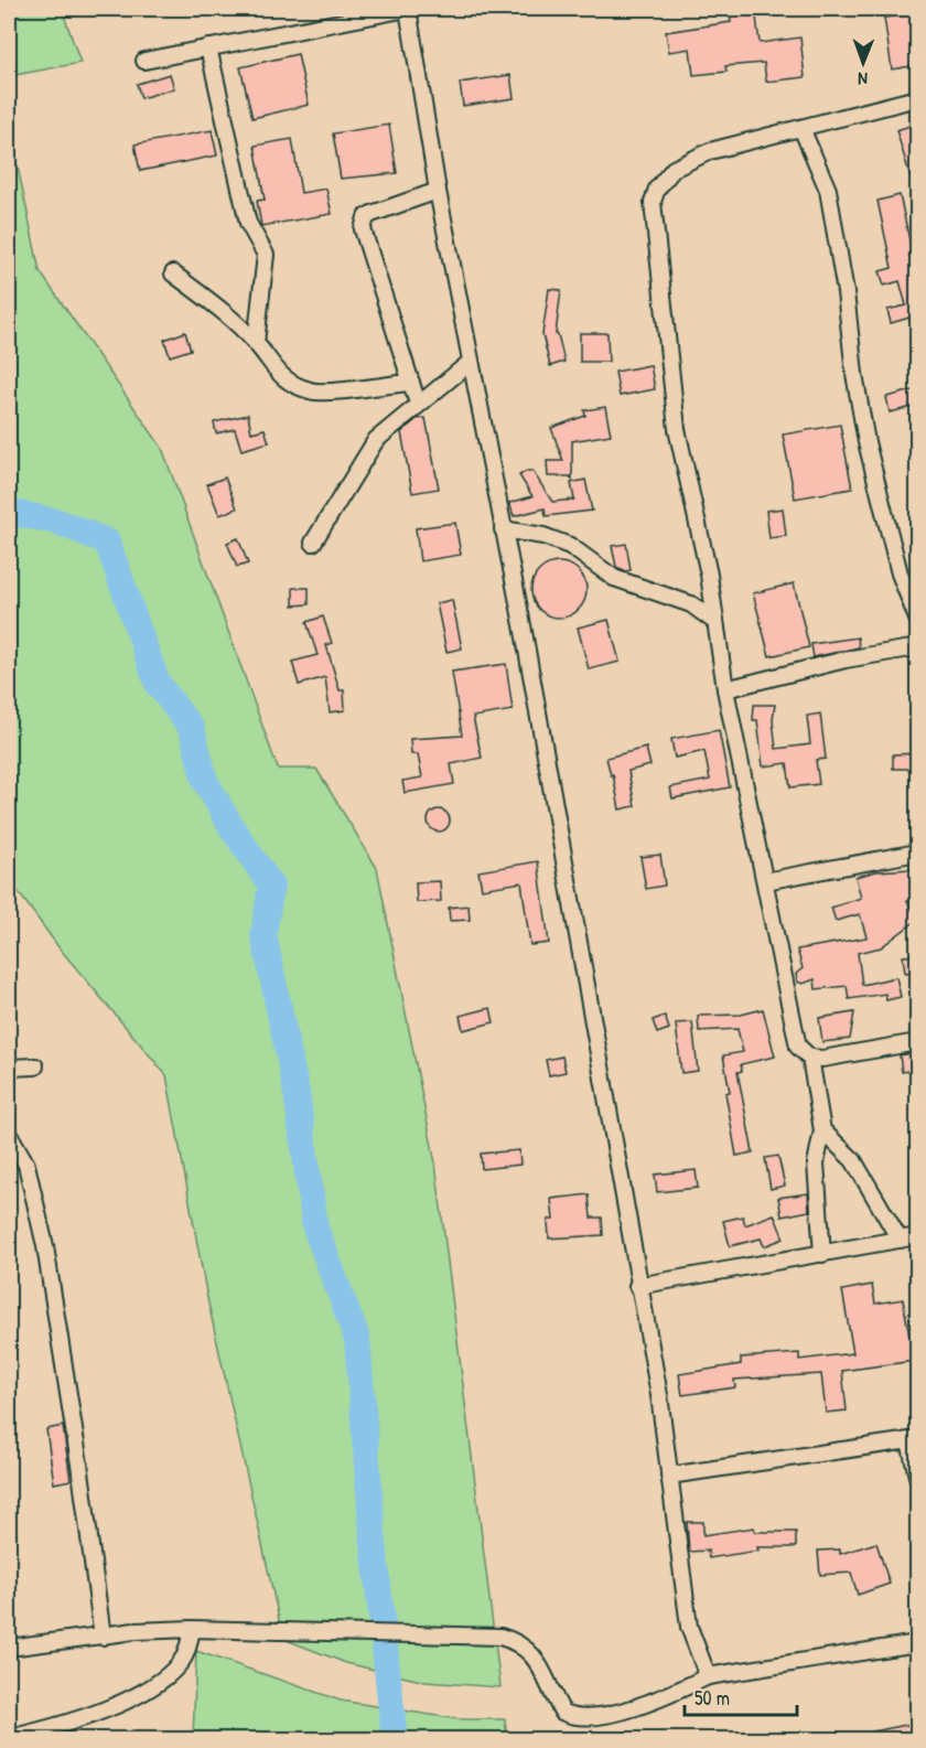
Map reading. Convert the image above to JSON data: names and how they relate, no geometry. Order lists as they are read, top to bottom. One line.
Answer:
{"scale_bar":"50 m","north":"bottom"}
